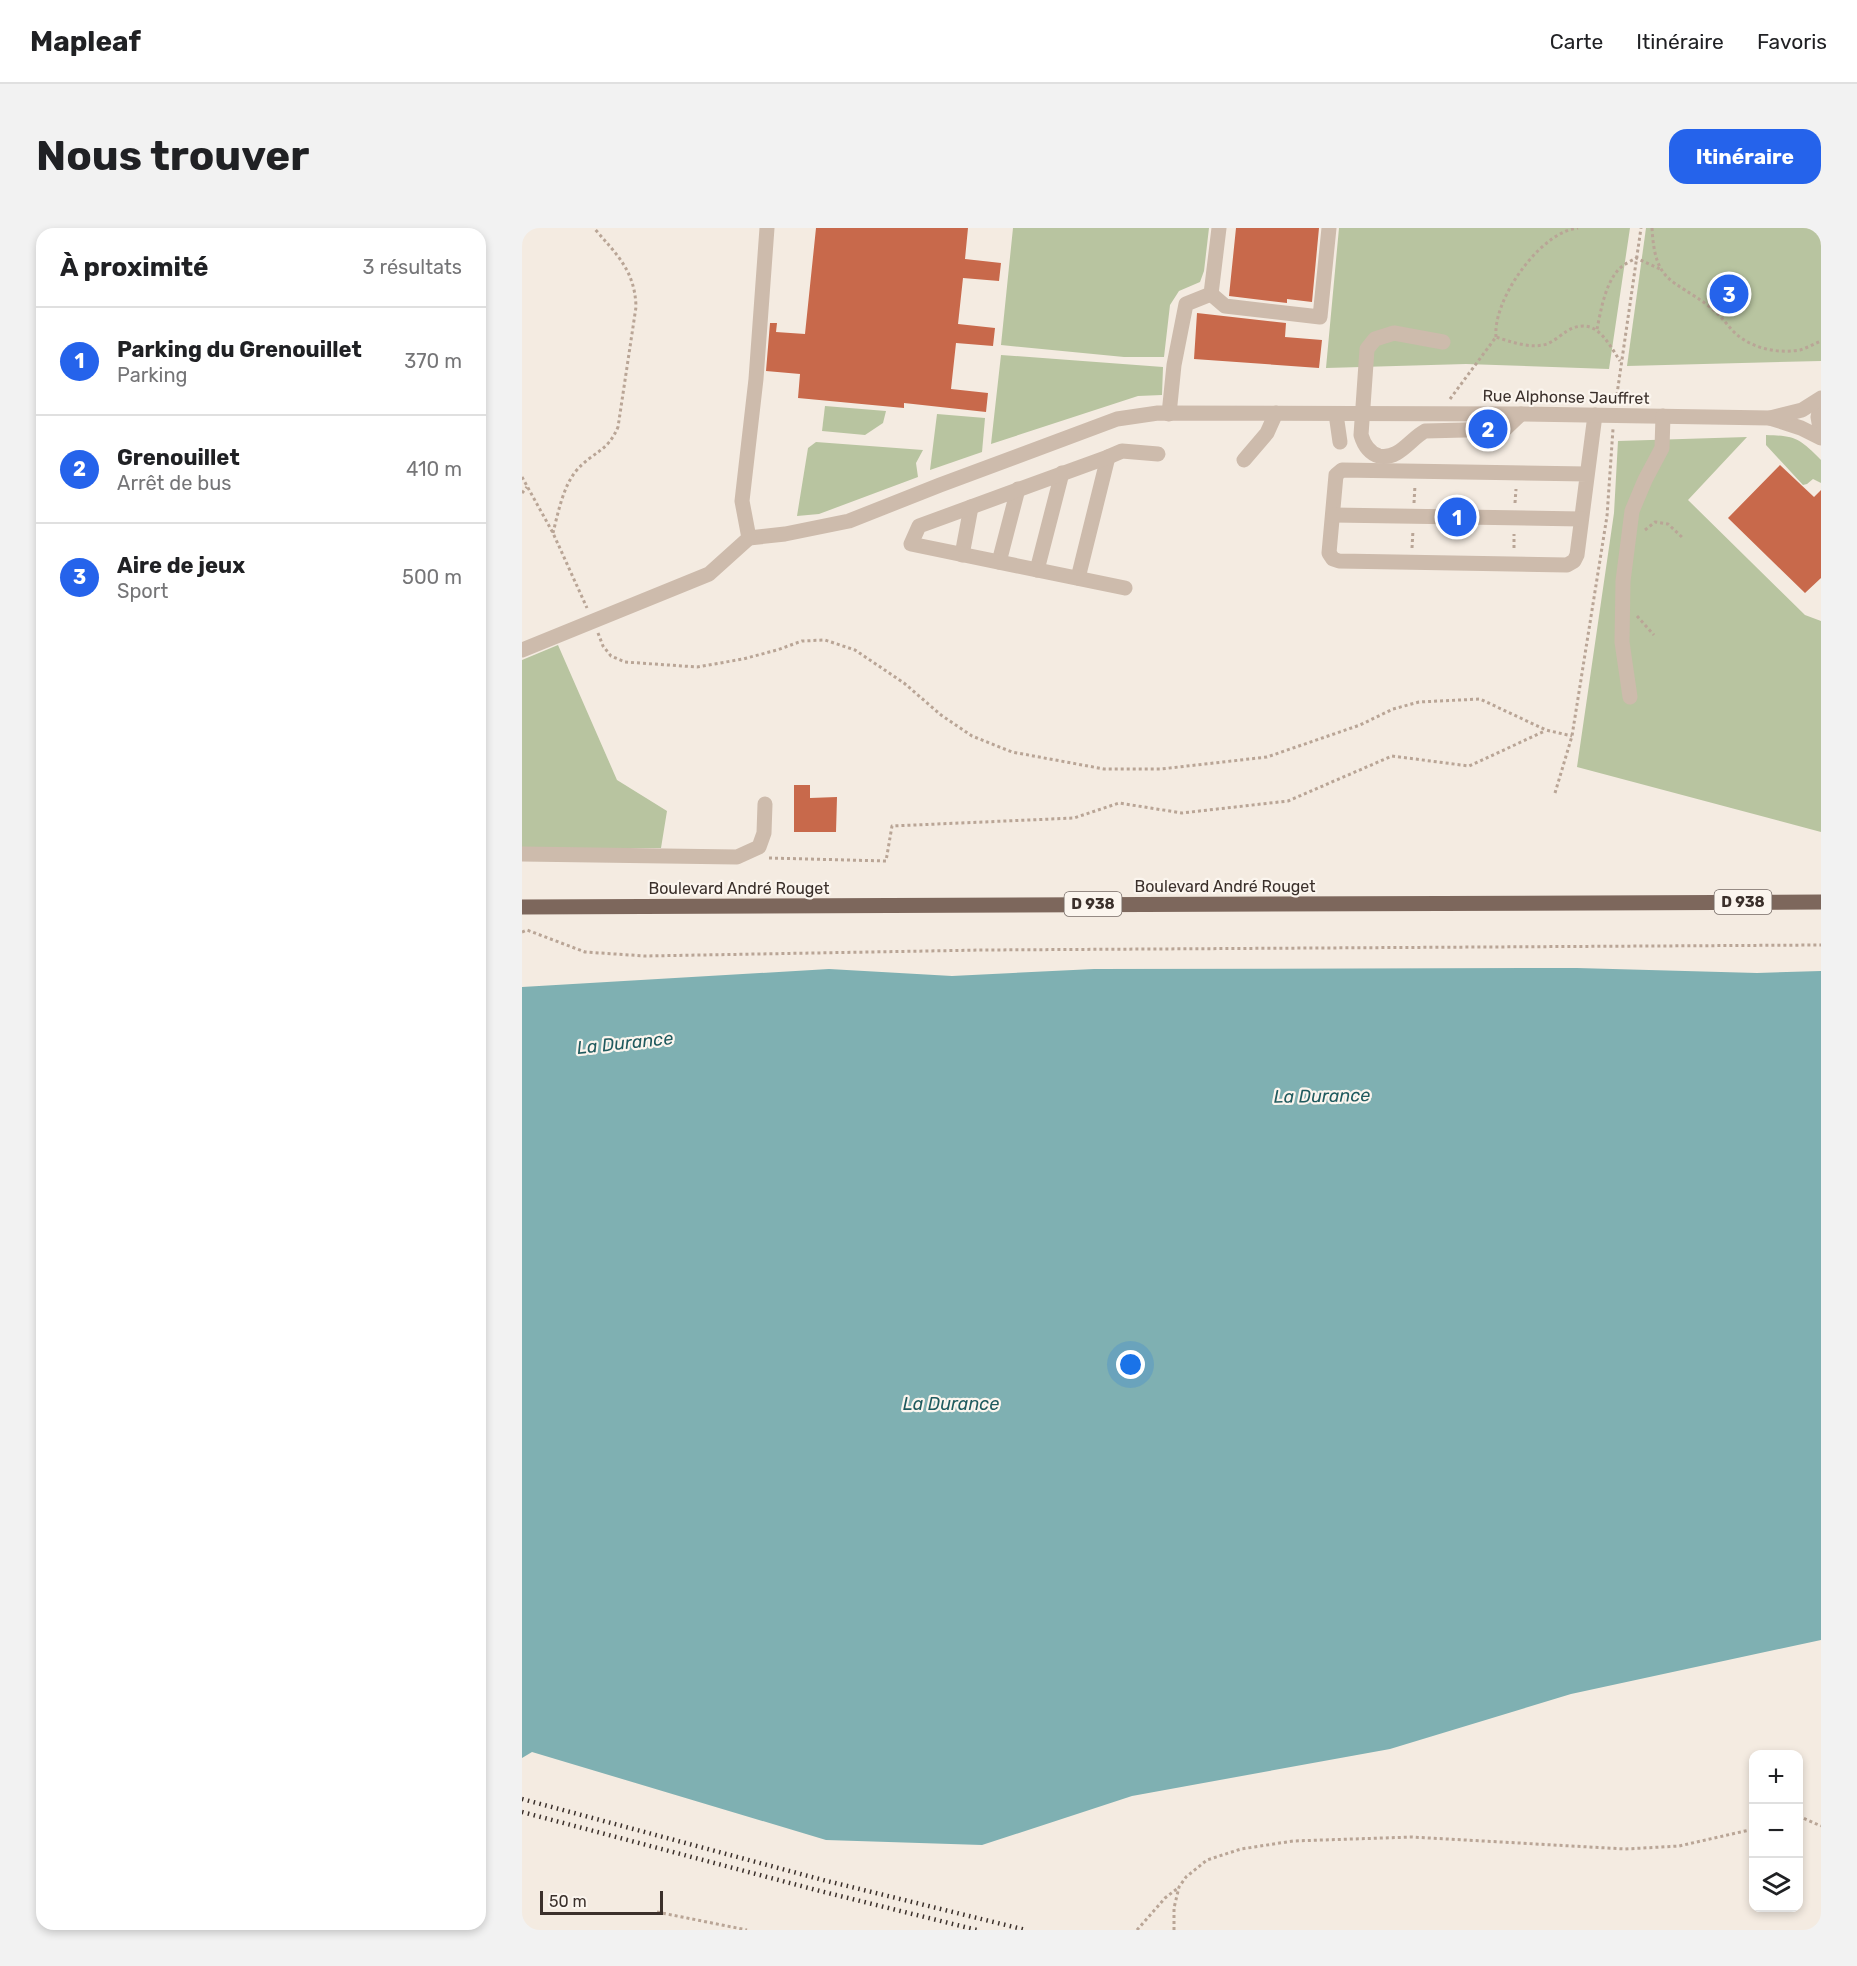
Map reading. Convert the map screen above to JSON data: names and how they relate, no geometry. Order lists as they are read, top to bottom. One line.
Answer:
{"streets":{"main road":["Boulevard André Rouget","D 938"],"street":["Rue Alphonse Jauffret"]},"water":["La Durance"],"scale_bar":"50 m","page":{"header":"Mapleaf","nav":["Carte","Itinéraire","Favoris"],"buttons":"Itinéraire","title":"Nous trouver","heading":["À proximité","3 résultats"],"pins":["3","2","1"],"list":[{"mark":"1","name":"Parking du Grenouillet","note":"Parking","value":"370 m"},{"mark":"2","name":"Grenouillet","note":"Arrêt de bus","value":"410 m"},{"mark":"3","name":"Aire de jeux","note":"Sport","value":"500 m"}],"map_buttons":["+","−"],"scale":"50 m"}}
